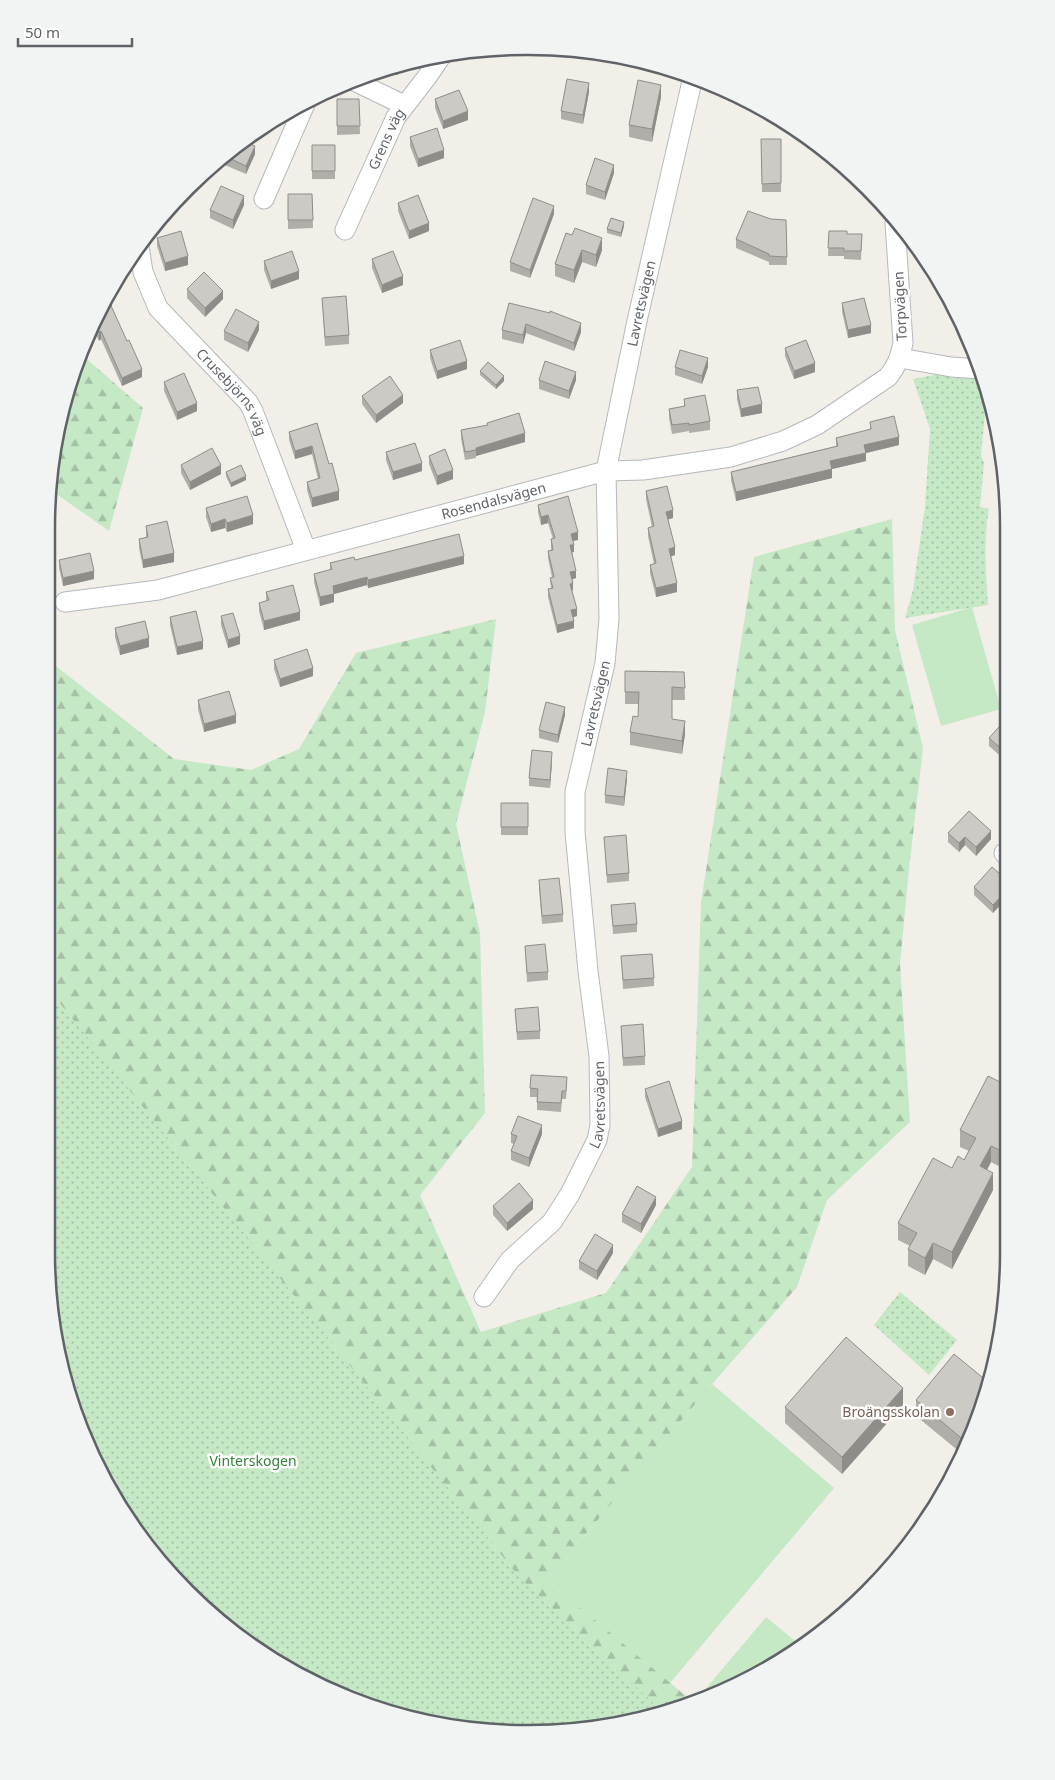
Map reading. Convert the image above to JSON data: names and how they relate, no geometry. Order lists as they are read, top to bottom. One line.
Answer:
{"streets":{"street":["Grens väg","Lavretsvägen","Torpvägen","Crusebjörns väg","Rosendalsvägen"]},"crossings":[["Lavretsvägen","Rosendalsvägen"],["Torpvägen","Rosendalsvägen"],["Crusebjörns väg","Rosendalsvägen"]],"parks":["Vinterskogen"],"places":["Broängsskolan"],"scale_bar":"50 m"}
